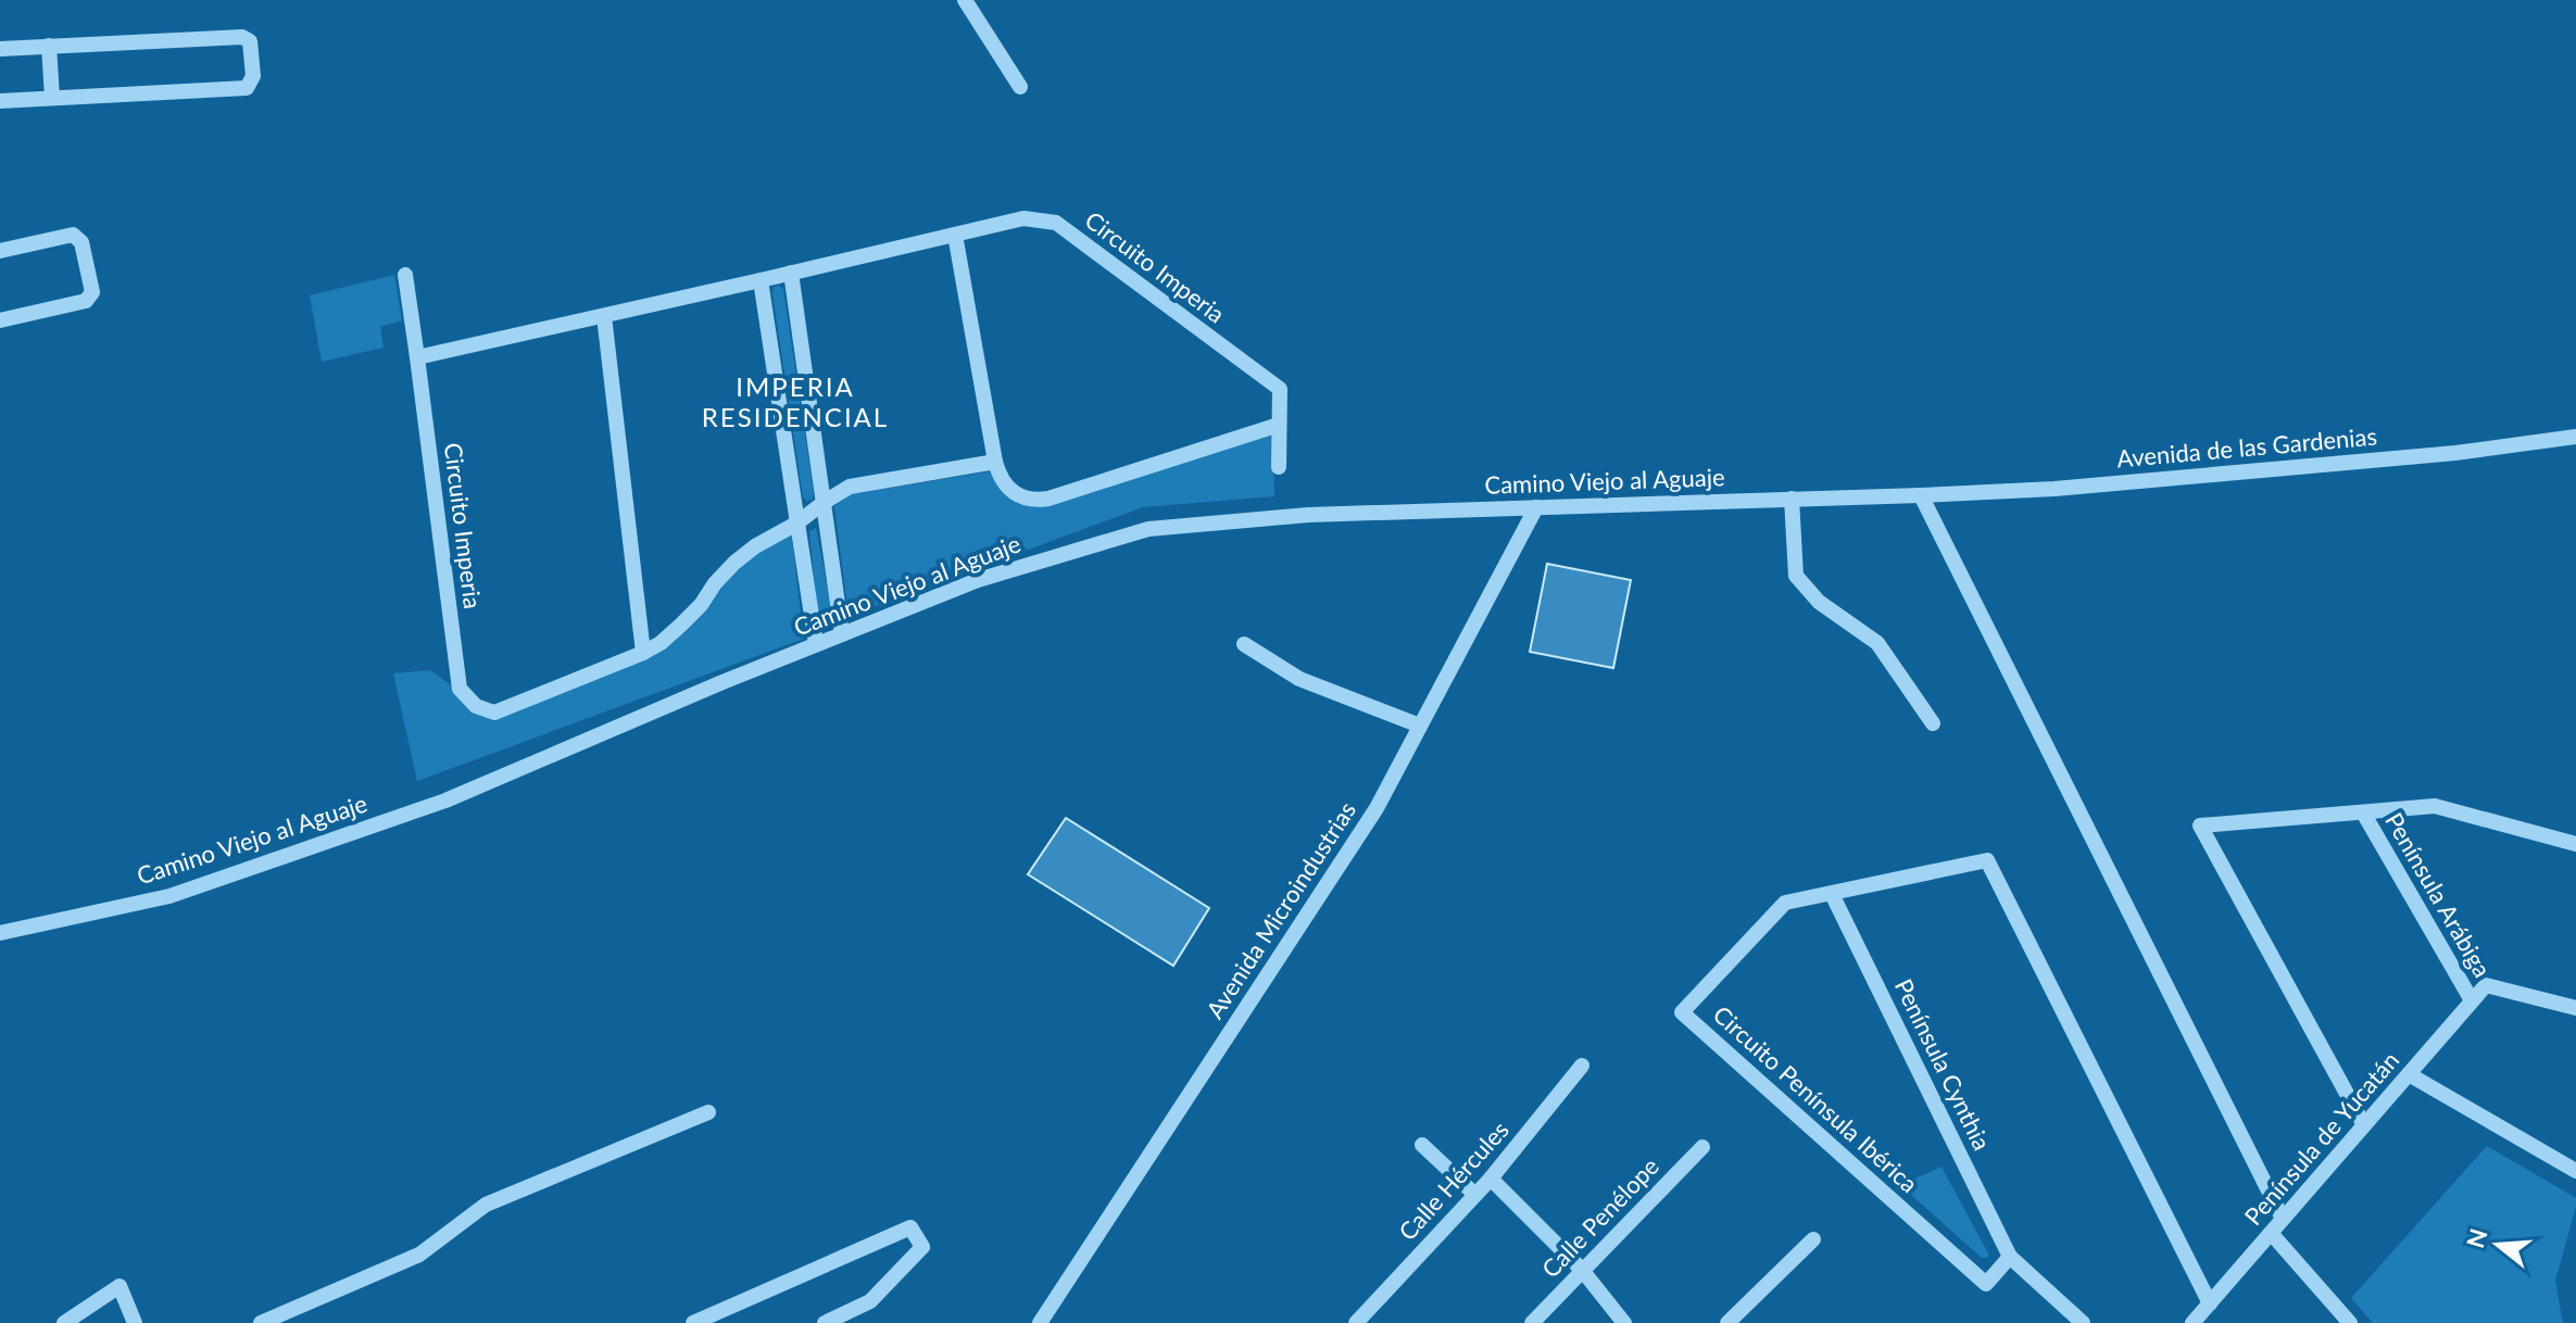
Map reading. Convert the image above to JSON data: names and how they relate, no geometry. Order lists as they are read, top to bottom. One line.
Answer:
{"streets":{"street":["Circuito Imperia","Avenida de las Gardenias","Camino Viejo al Aguaje","Península Arábiga","Avenida Microindustrias","Península Cynthia","Circuito Península Ibérica","Península de Yucatán","Calle Hércules","Calle Penélope"]},"crossings":[["Avenida de las Gardenias","Camino Viejo al Aguaje"],["Camino Viejo al Aguaje","Avenida Microindustrias"],["Península Arábiga","Península de Yucatán"],["Península Cynthia","Circuito Península Ibérica"],["Circuito Península Ibérica","Península de Yucatán"]],"districts":["IMPERIA RESIDENCIAL"],"north":"left"}
